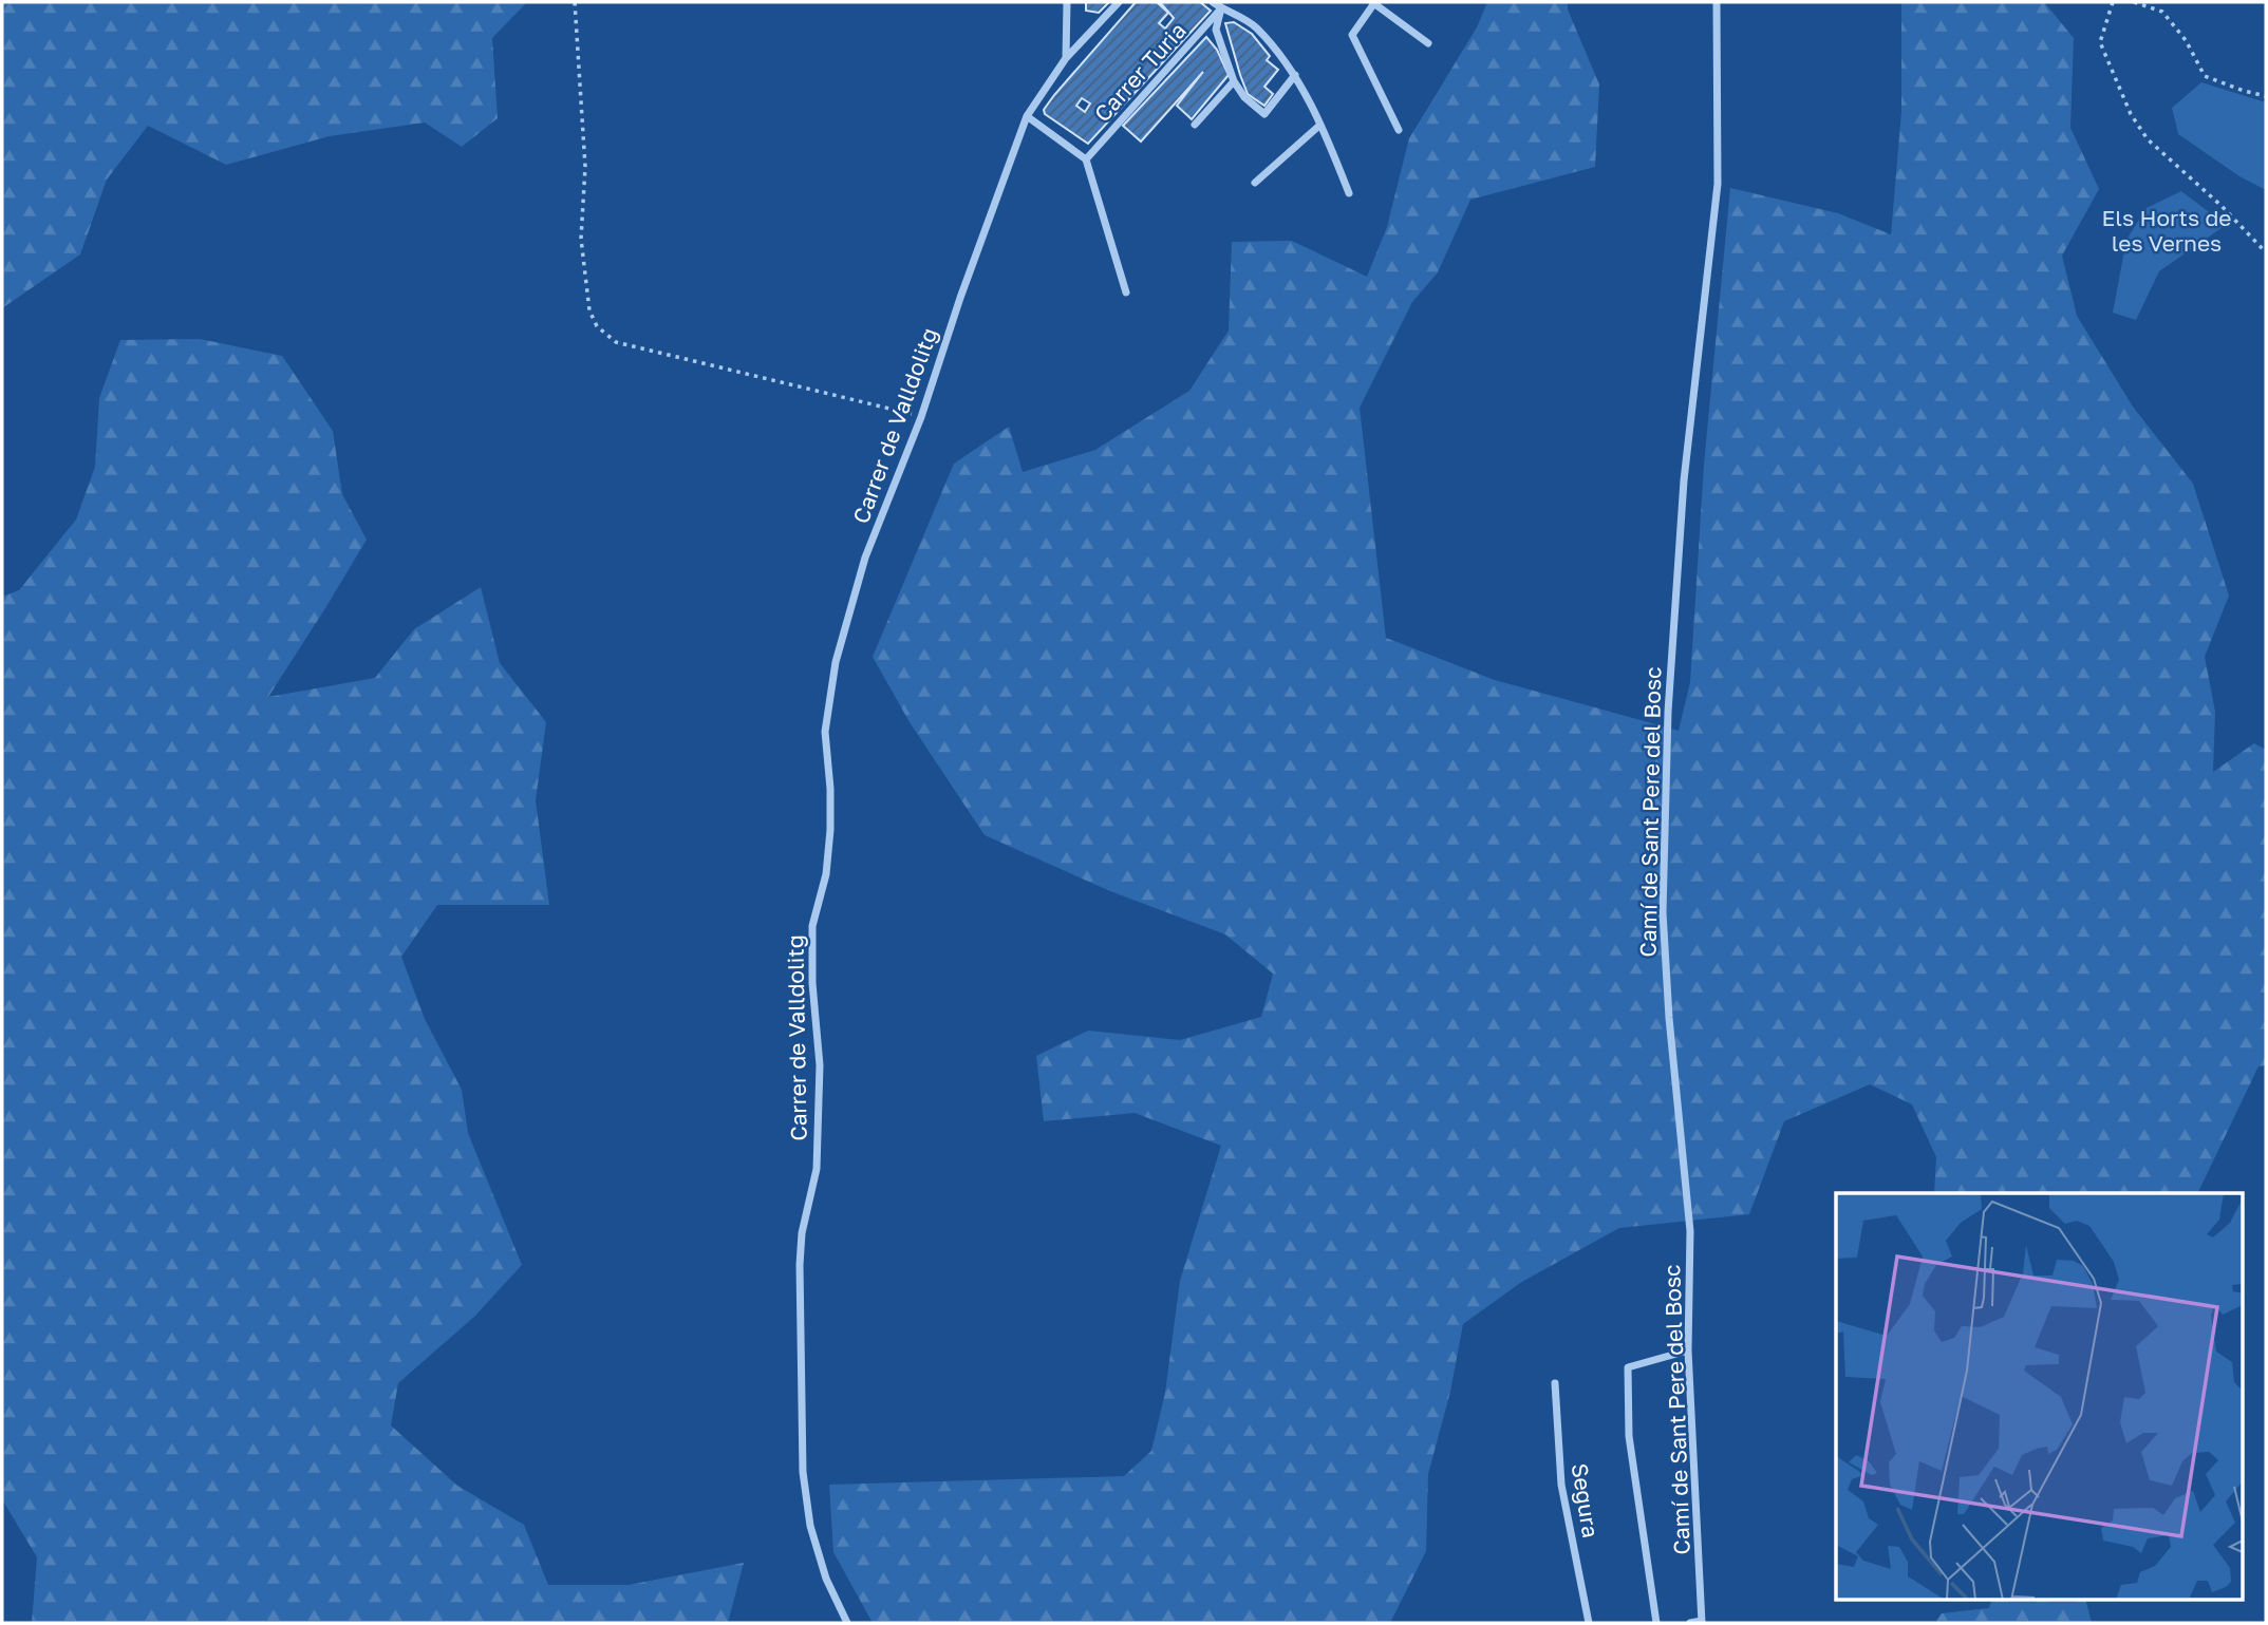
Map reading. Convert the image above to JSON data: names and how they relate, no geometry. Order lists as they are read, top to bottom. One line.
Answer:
{"streets":{"street":["Carrer Turia","Carrer de Valldolitg","Camí de Sant Pere del Bosc","Segura"]},"parks":["Els Horts de les Vernes"]}
